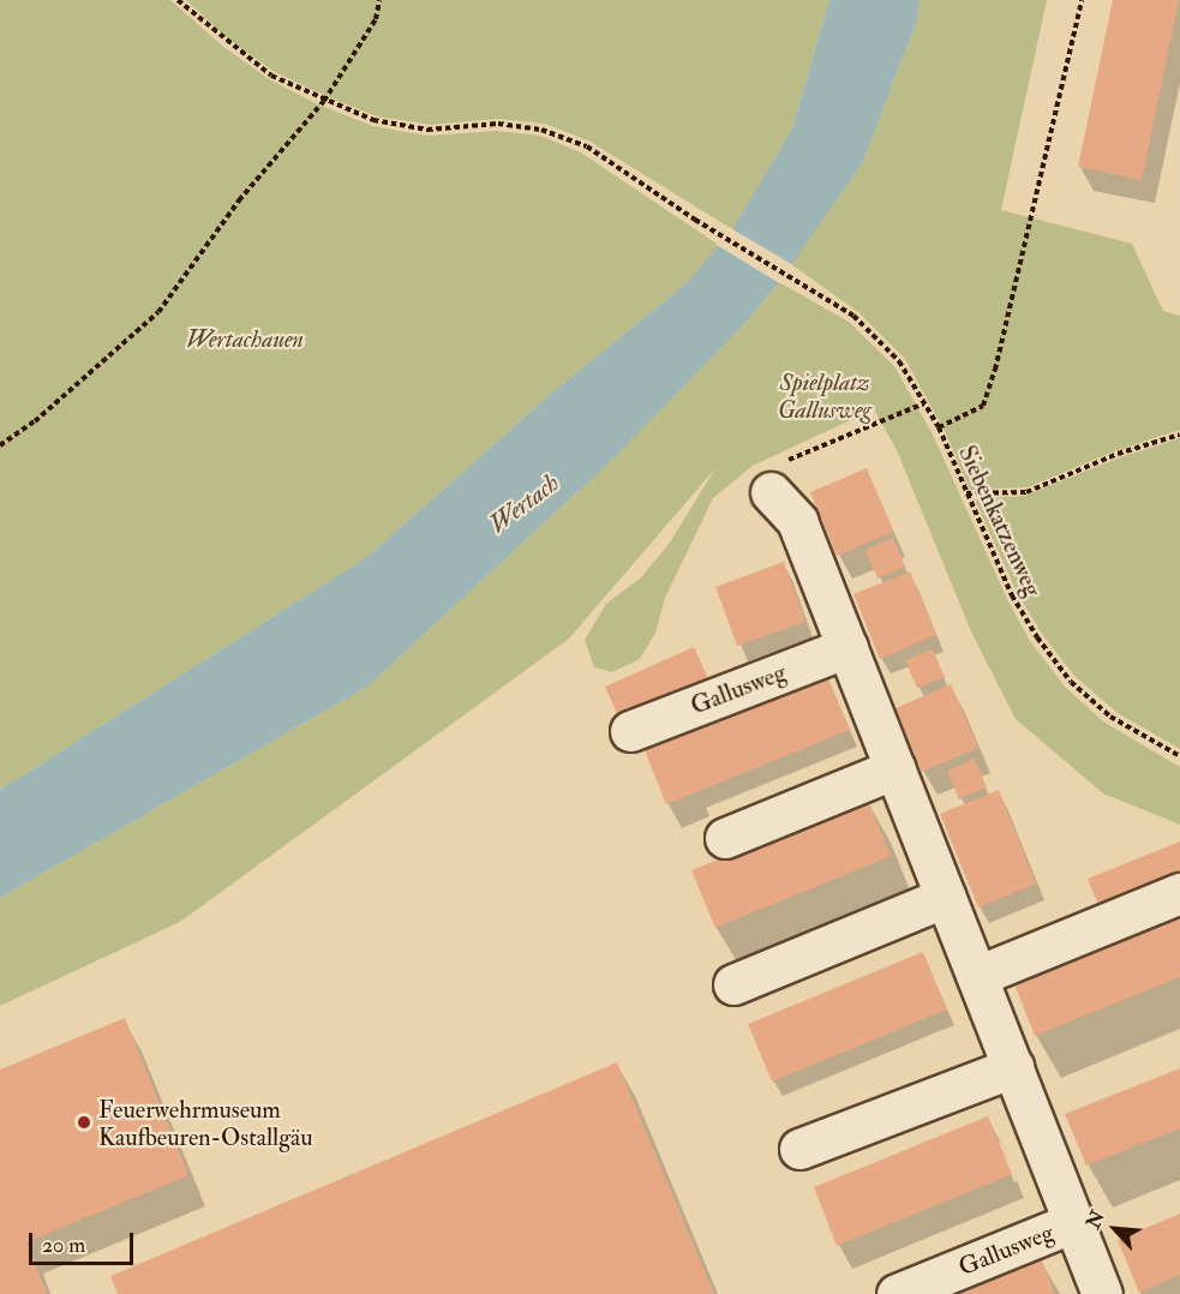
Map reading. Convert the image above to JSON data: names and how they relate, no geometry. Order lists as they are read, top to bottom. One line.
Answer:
{"streets":{"street":["Gallusweg"],"path":["Siebenkatzenweg"]},"water":["Wertach"],"parks":["Wertachauen","Spielplatz Gallusweg"],"places":["Feuerwehrmuseum Kaufbeuren-Ostallgäu"],"scale_bar":"20 m","north":"top left"}
